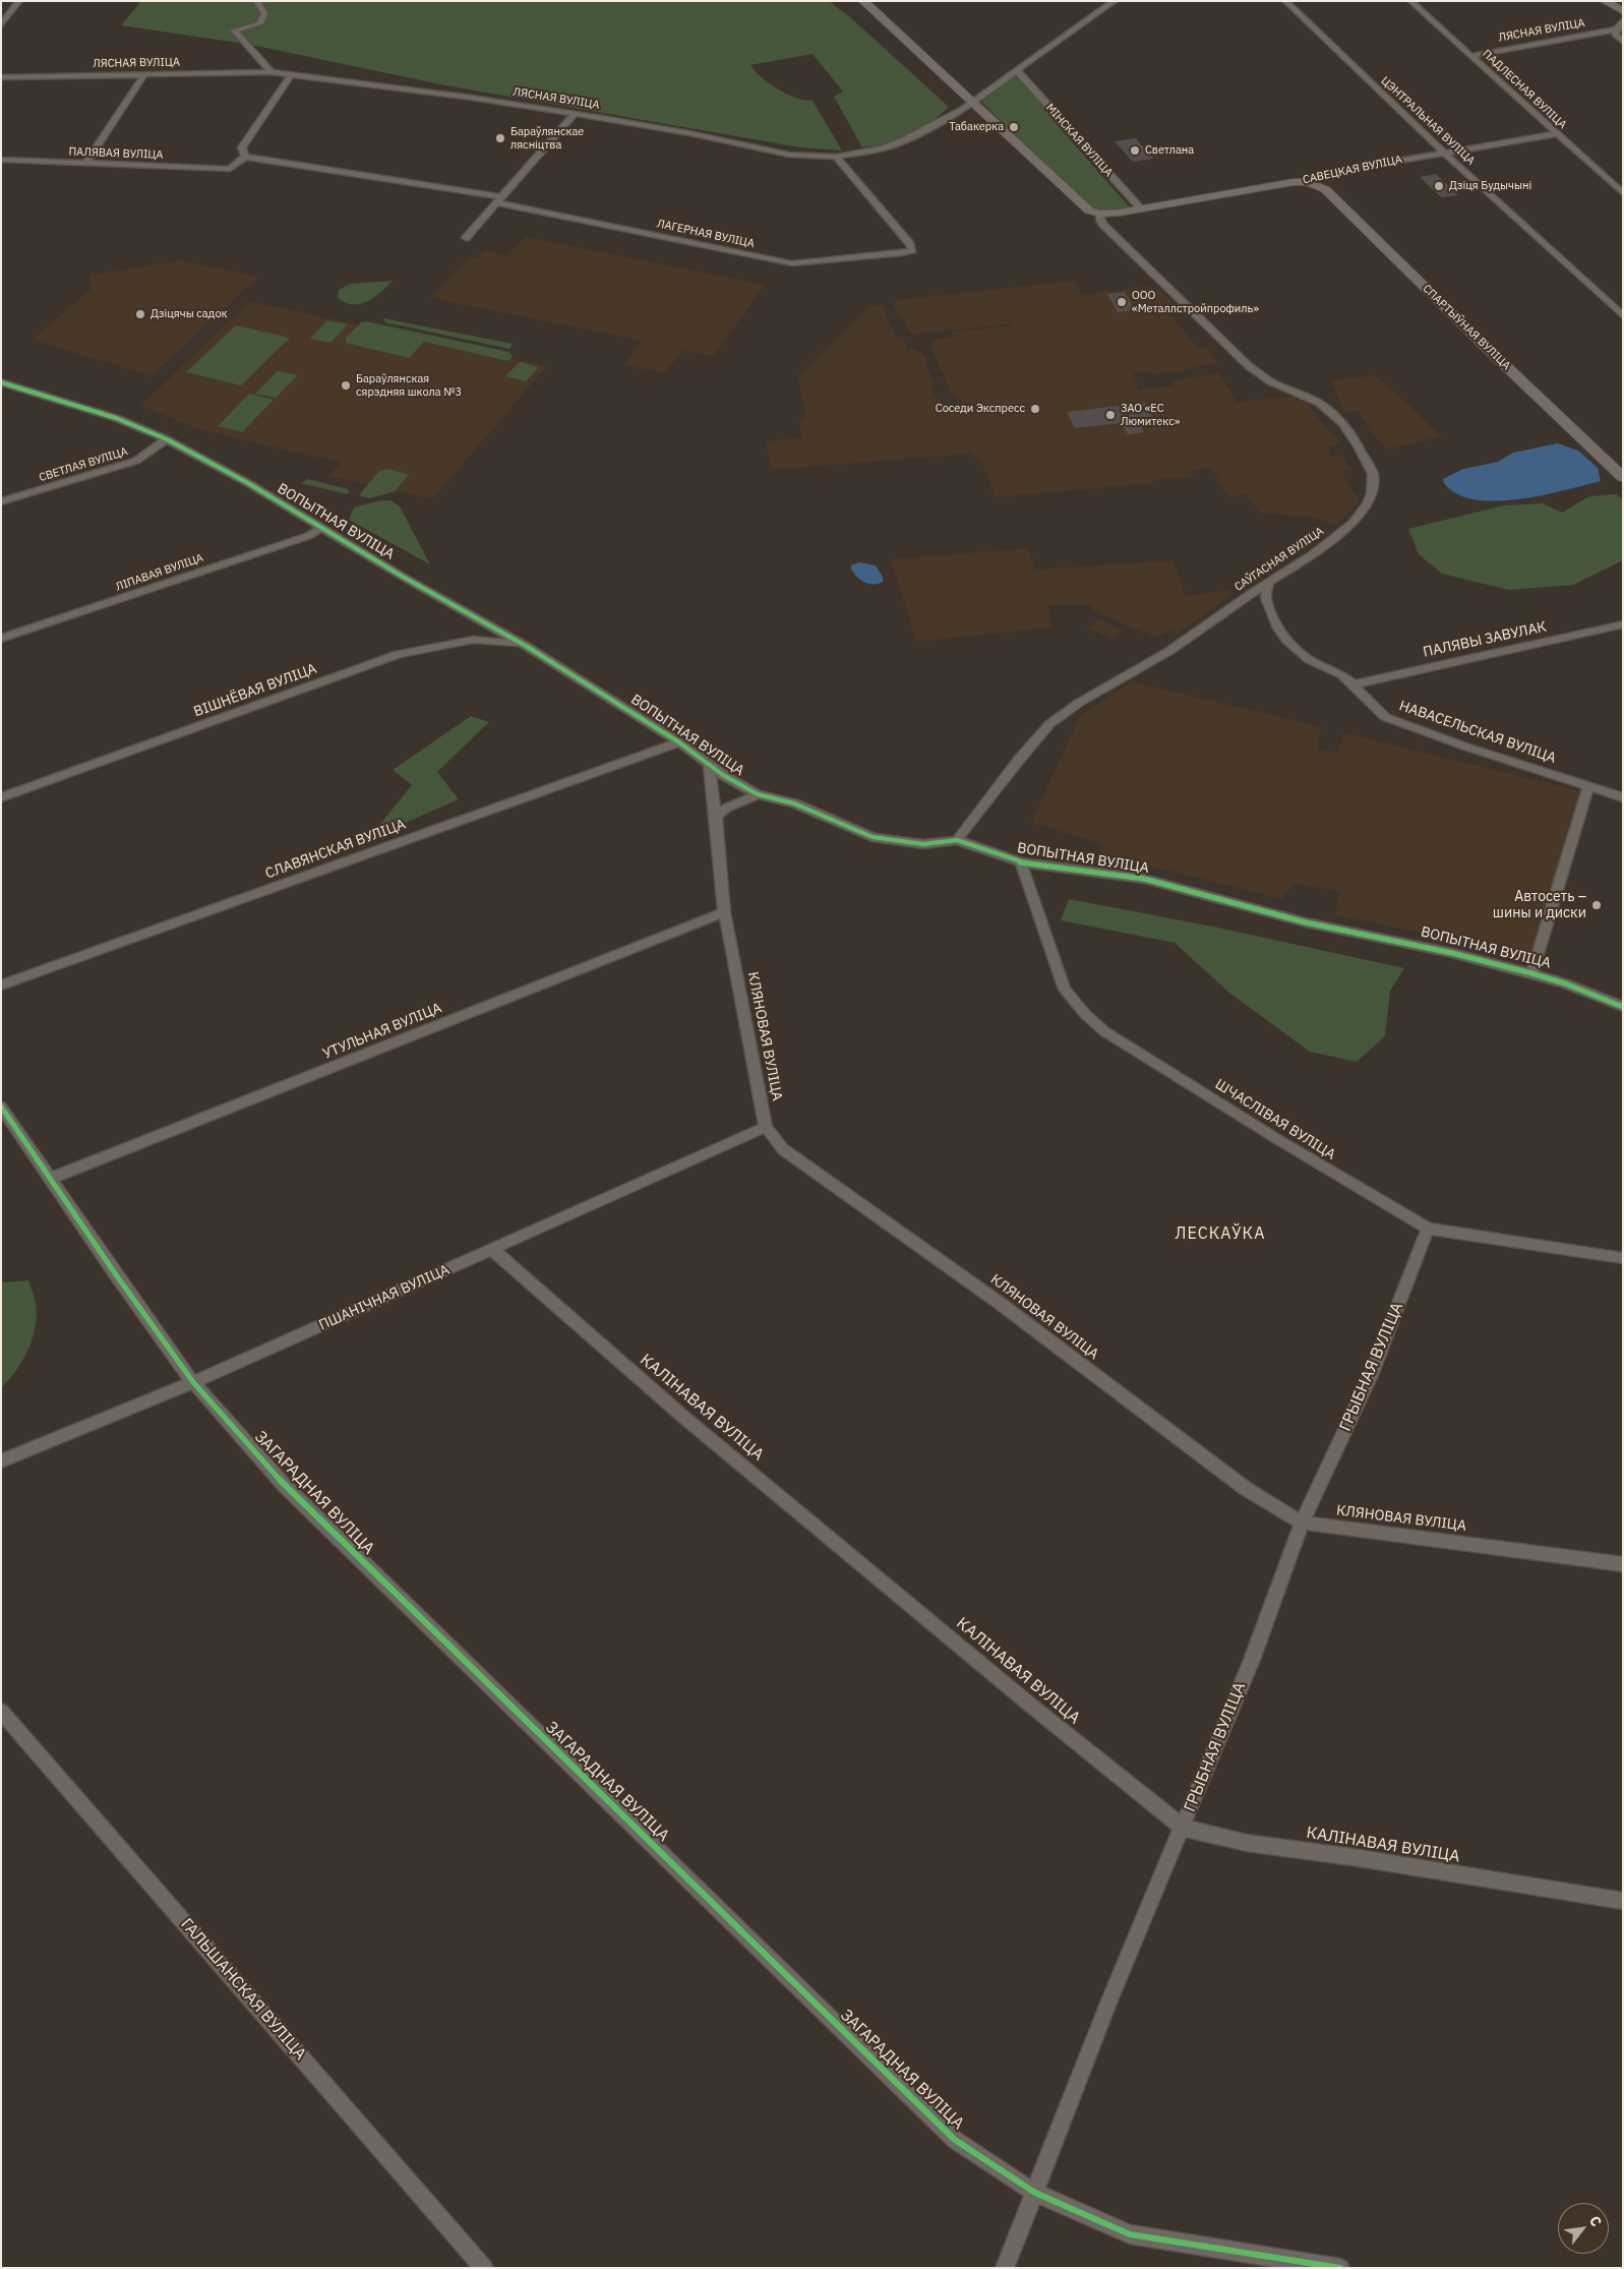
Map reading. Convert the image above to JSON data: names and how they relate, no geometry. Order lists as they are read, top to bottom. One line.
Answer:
{"streets":{"main road":["САВЕЦКАЯ ВУЛІЦА","СПАРТЫЎНАЯ ВУЛІЦА"],"street":["ЛЯСНАЯ ВУЛІЦА","ПАДЛЕСНАЯ ВУЛІЦА","ЦЭНТРАЛЬНАЯ ВУЛІЦА","МІНСКАЯ ВУЛІЦА","ПАЛЯВАЯ ВУЛІЦА","ЛАГЕРНАЯ ВУЛІЦА","СВЕТЛАЯ ВУЛІЦА","ВОПЫТНАЯ ВУЛІЦА","САЎГАСНАЯ ВУЛІЦА","ЛІПАВАЯ ВУЛІЦА","ПАЛЯВЫ ЗАВУЛАК","ВІШНЁВАЯ ВУЛІЦА","НАВАСЕЛЬСКАЯ ВУЛІЦА","СЛАВЯНСКАЯ ВУЛІЦА","УТУЛЬНАЯ ВУЛІЦА","КЛЯНОВАЯ ВУЛІЦА","ШЧАСЛІВАЯ ВУЛІЦА","ПШАНІЧНАЯ ВУЛІЦА","ГРЫБНАЯ ВУЛІЦА","КАЛІНАВАЯ ВУЛІЦА","ЗАГАРАДНАЯ ВУЛІЦА","ГАЛЬШАНСКАЯ ВУЛІЦА"]},"crossings":[["ЛЯСНАЯ ВУЛІЦА","ПАДЛЕСНАЯ ВУЛІЦА"],["ЛЯСНАЯ ВУЛІЦА","ЛАГЕРНАЯ ВУЛІЦА"],["ПАДЛЕСНАЯ ВУЛІЦА","САВЕЦКАЯ ВУЛІЦА"],["ЦЭНТРАЛЬНАЯ ВУЛІЦА","САВЕЦКАЯ ВУЛІЦА"],["МІНСКАЯ ВУЛІЦА","САВЕЦКАЯ ВУЛІЦА"],["ПАЛЯВАЯ ВУЛІЦА","ЛАГЕРНАЯ ВУЛІЦА"],["САВЕЦКАЯ ВУЛІЦА","СПАРТЫЎНАЯ ВУЛІЦА"],["САВЕЦКАЯ ВУЛІЦА","САЎГАСНАЯ ВУЛІЦА"],["СВЕТЛАЯ ВУЛІЦА","ВОПЫТНАЯ ВУЛІЦА"],["ВОПЫТНАЯ ВУЛІЦА","САЎГАСНАЯ ВУЛІЦА"],["ВОПЫТНАЯ ВУЛІЦА","ЛІПАВАЯ ВУЛІЦА"],["ВОПЫТНАЯ ВУЛІЦА","ВІШНЁВАЯ ВУЛІЦА"],["ВОПЫТНАЯ ВУЛІЦА","СЛАВЯНСКАЯ ВУЛІЦА"],["ВОПЫТНАЯ ВУЛІЦА","КЛЯНОВАЯ ВУЛІЦА"],["ВОПЫТНАЯ ВУЛІЦА","ШЧАСЛІВАЯ ВУЛІЦА"],["САЎГАСНАЯ ВУЛІЦА","НАВАСЕЛЬСКАЯ ВУЛІЦА"],["ПАЛЯВЫ ЗАВУЛАК","НАВАСЕЛЬСКАЯ ВУЛІЦА"],["УТУЛЬНАЯ ВУЛІЦА","КЛЯНОВАЯ ВУЛІЦА"],["УТУЛЬНАЯ ВУЛІЦА","ЗАГАРАДНАЯ ВУЛІЦА"],["КЛЯНОВАЯ ВУЛІЦА","ПШАНІЧНАЯ ВУЛІЦА"],["КЛЯНОВАЯ ВУЛІЦА","ГРЫБНАЯ ВУЛІЦА"],["ШЧАСЛІВАЯ ВУЛІЦА","ГРЫБНАЯ ВУЛІЦА"],["ПШАНІЧНАЯ ВУЛІЦА","КАЛІНАВАЯ ВУЛІЦА"],["ПШАНІЧНАЯ ВУЛІЦА","ЗАГАРАДНАЯ ВУЛІЦА"],["ГРЫБНАЯ ВУЛІЦА","КАЛІНАВАЯ ВУЛІЦА"],["ГРЫБНАЯ ВУЛІЦА","ЗАГАРАДНАЯ ВУЛІЦА"]],"districts":["ЛЕСКАЎКА"],"places":["Табакерка","Бараўлянскае лясніцтва","Светлана","Дзіця Будычыні","ООО «Металлстройпрофиль»","Дзіцячы садок","Бараўлянская сярэдняя школа №3","Соседи Экспресс","ЗАО «ЕС Люмитекс»","Автосеть – шины и диски"],"north":"top right"}
